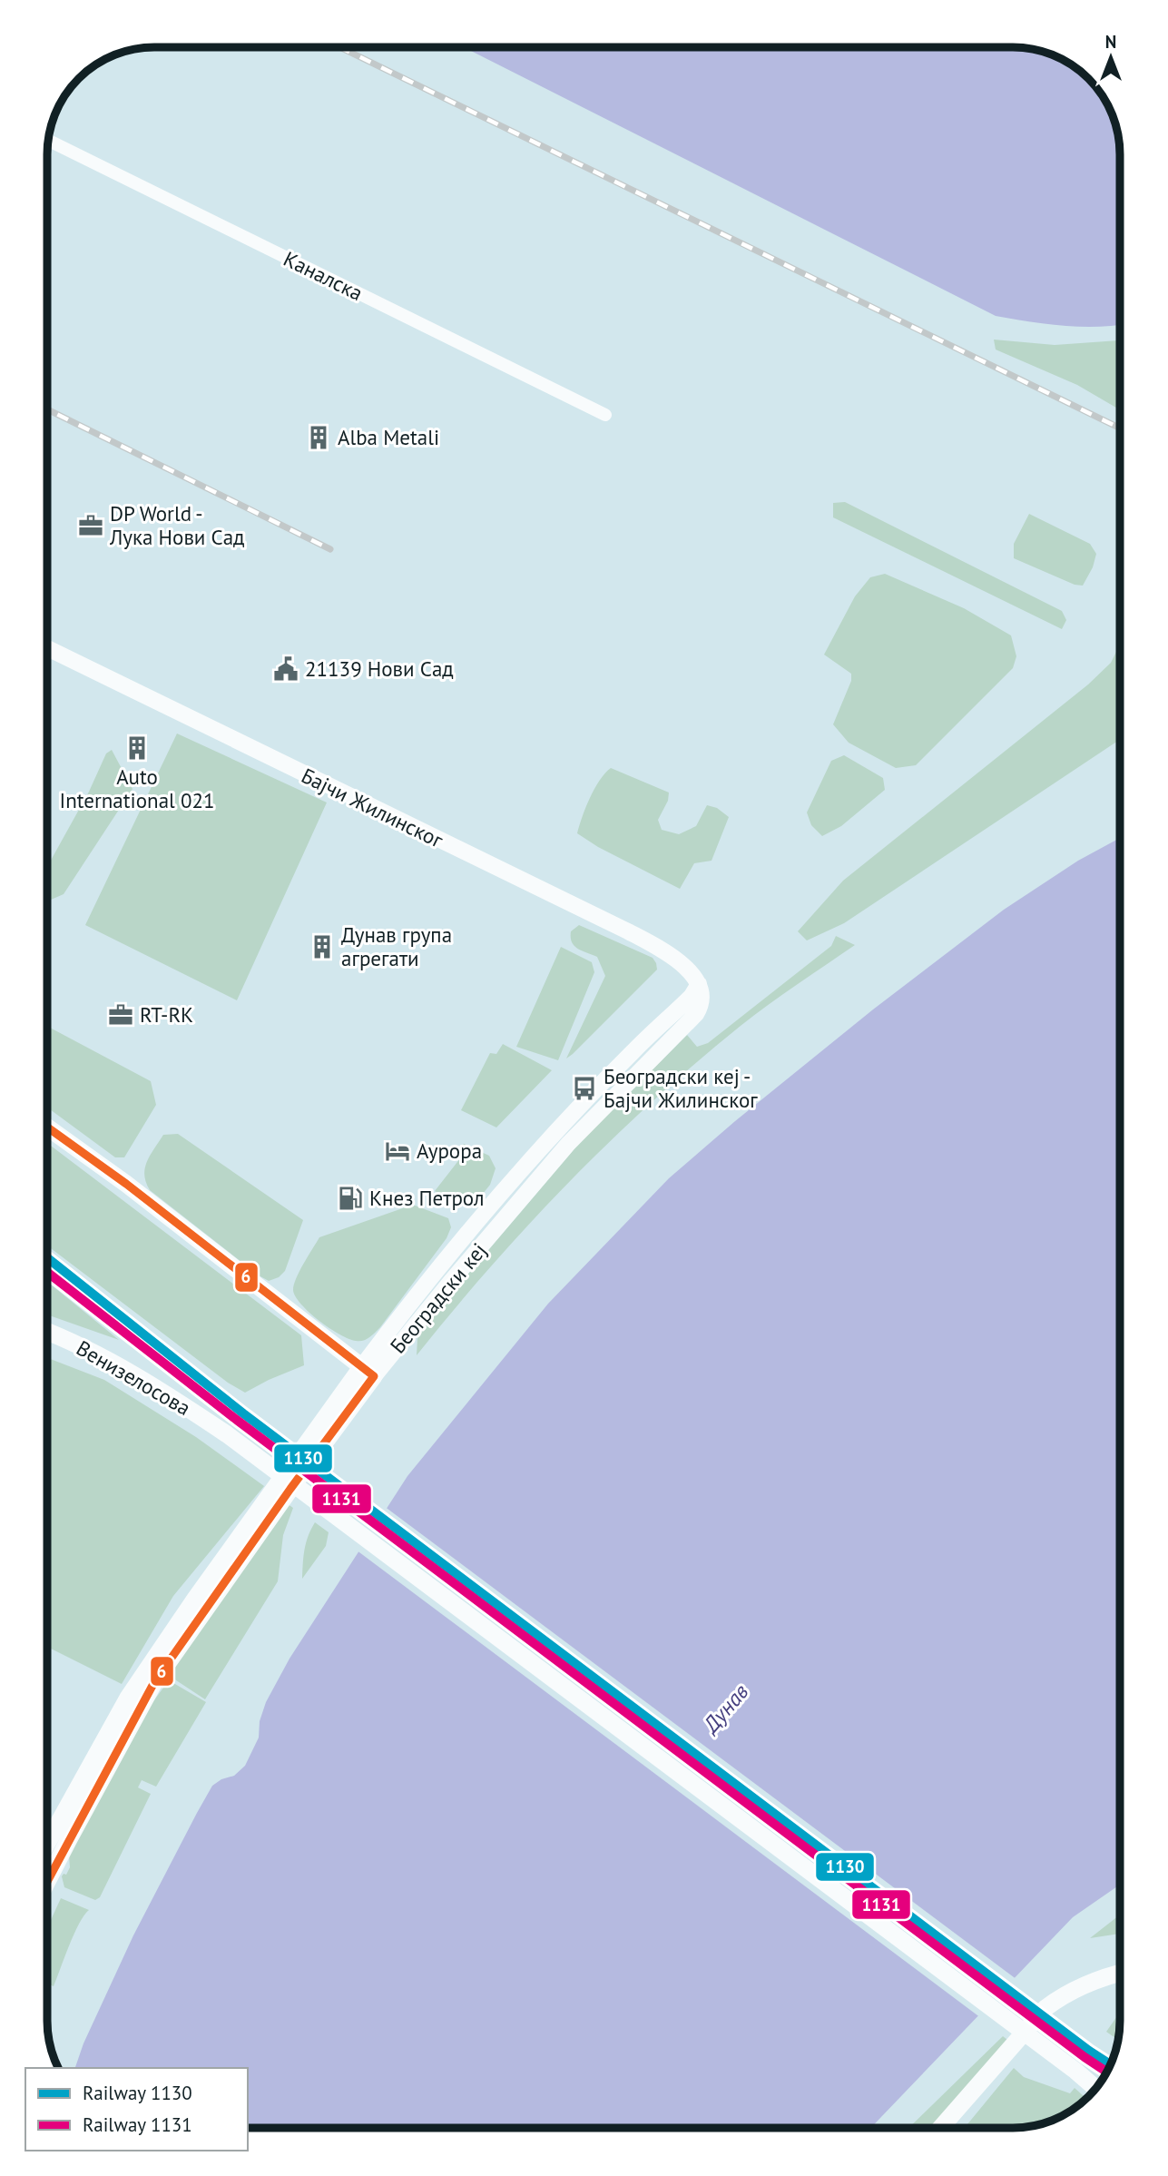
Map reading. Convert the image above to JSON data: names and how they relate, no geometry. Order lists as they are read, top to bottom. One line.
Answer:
{"streets":{"main road":["Београдски кеј","Венизелосова"],"street":["Каналска","Бајчи Жилинског"]},"crossings":[["Бајчи Жилинског","Београдски кеј"]],"water":["Дунав"],"places":{"building":["Alba Metali","Auto International 021","Дунав група агрегати"],"office":["DP World - Лука Нови Сад","RT-RK"],"public building":["21139 Нови Сад"],"bus stop":["Београдски кеј - Бајчи Жилинског"],"hotel":["Аурора"],"fuel station":["Кнез Петрол"]},"lines":["transit line 6","rail line 1130","rail line 1131"],"legend":["Railway 1130","Railway 1131"],"north":"top"}
